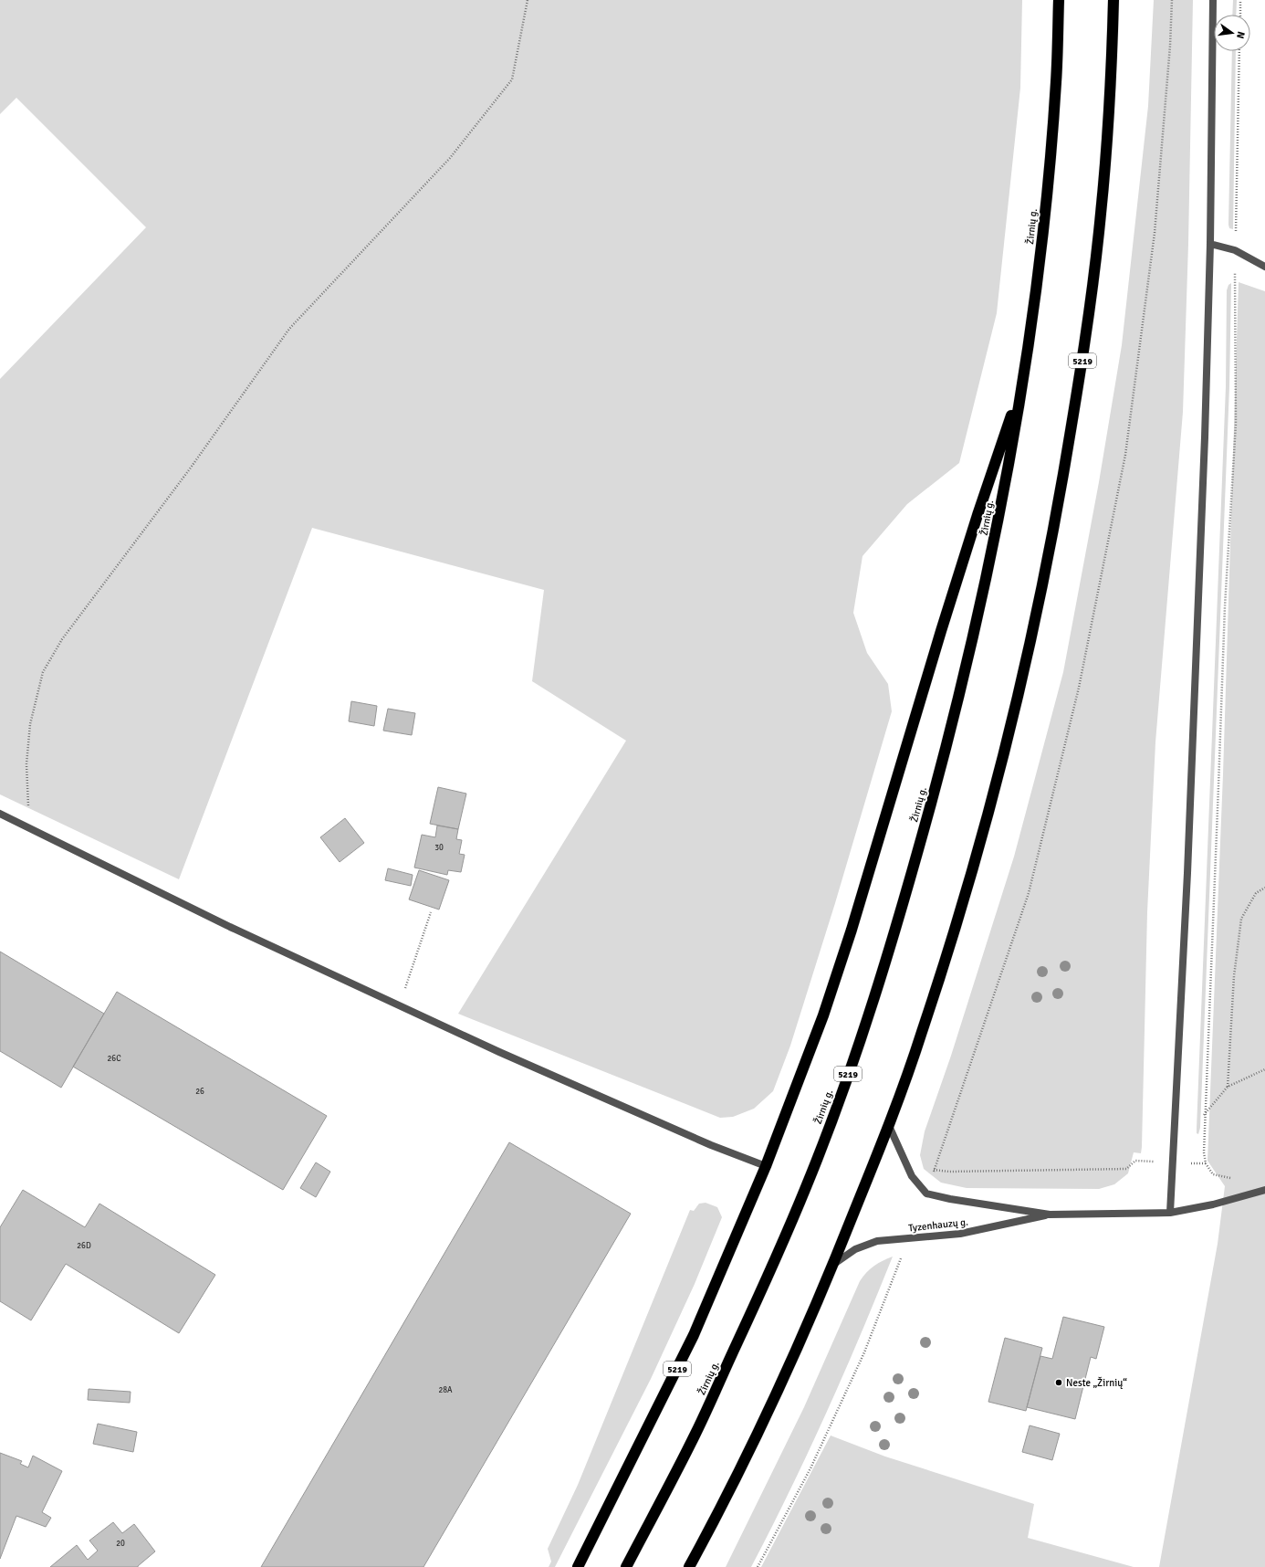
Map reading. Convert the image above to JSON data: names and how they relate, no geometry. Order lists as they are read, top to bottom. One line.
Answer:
{"streets":{"highway":["Žirnių g.","5219"],"street":["Tyzenhauzų g."]},"crossings":[["Žirnių g.","5219"],["5219","Tyzenhauzų g."]],"places":["Neste „Žirnių“"],"house_numbers":["30","26C","26","26D","28A","20"],"north":"right"}
